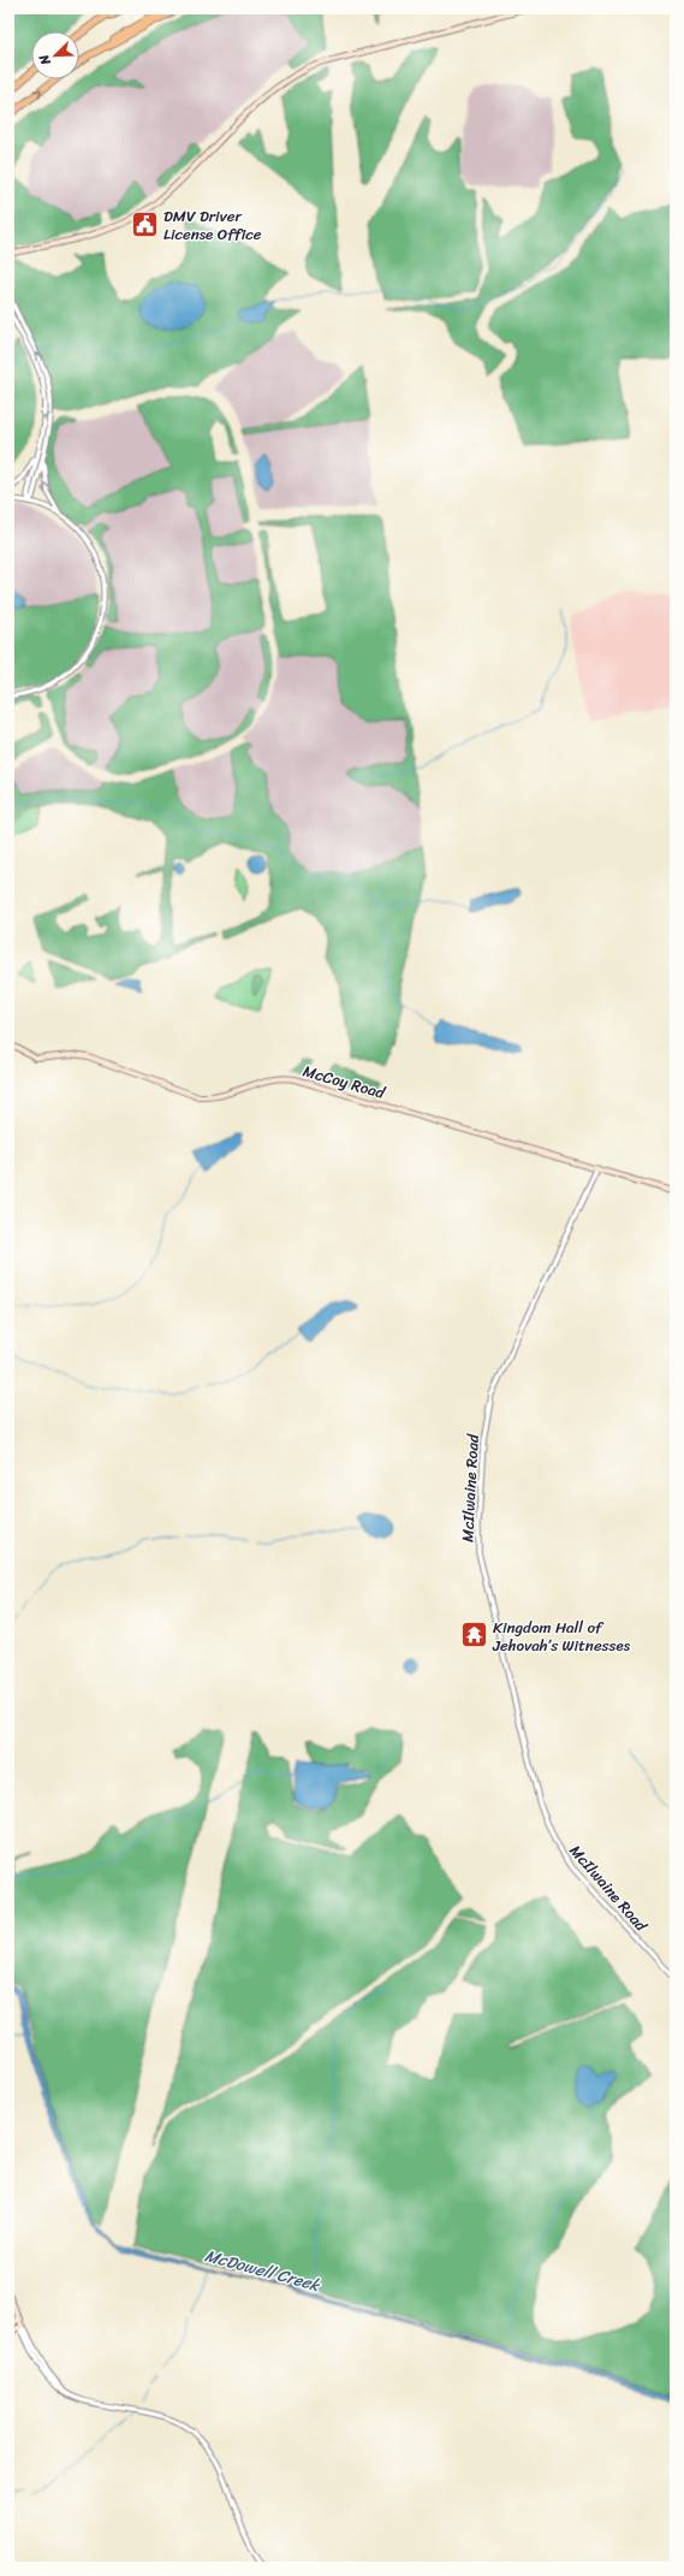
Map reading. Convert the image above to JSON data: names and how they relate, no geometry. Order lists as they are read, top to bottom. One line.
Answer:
{"streets":{"main road":["McCoy Road"],"street":["McIlwaine Road"]},"crossings":[["McCoy Road","McIlwaine Road"]],"water":["McDowell Creek"],"places":{"public building":["DMV Driver License Office"],"temple":["Kingdom Hall of Jehovah’s Witnesses"]},"north":"bottom left"}
